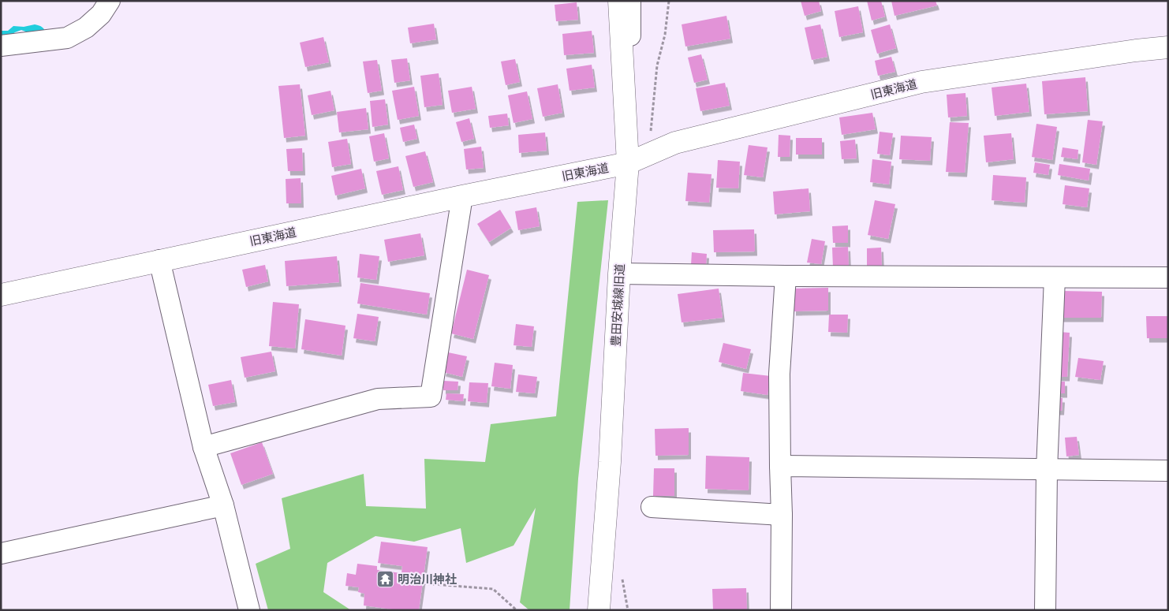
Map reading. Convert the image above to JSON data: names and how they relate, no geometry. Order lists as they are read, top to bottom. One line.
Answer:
{"streets":{"street":["旧東海道","豊田安城線旧道"]},"crossings":[["旧東海道","豊田安城線旧道"]],"places":{"temple":["明治川神社"]}}
